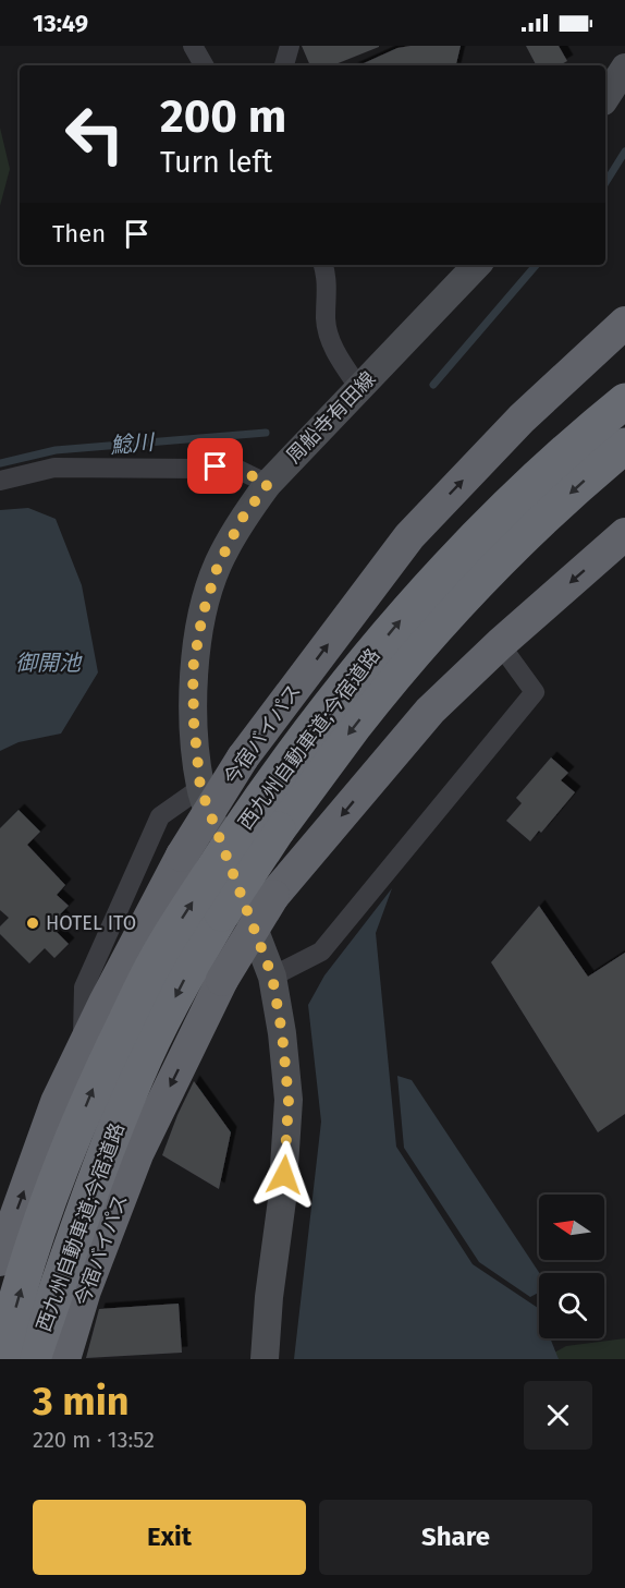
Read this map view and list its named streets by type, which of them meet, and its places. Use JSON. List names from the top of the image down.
{
  "streets": {
    "highway": ["今宿バイパス", "西九州自動車道;今宿道路"],
    "main road": ["周船寺有田線"]
  },
  "water": ["鯰川", "御開池"],
  "places": ["HOTEL ITO"],
  "north": "left",
  "page": {
    "status": "13:49",
    "turn": ["200 m", "Turn left"],
    "then": "Then",
    "heading": ["3 min", "220 m · 13:52"],
    "buttons": ["Exit", "Share"]
  }
}
